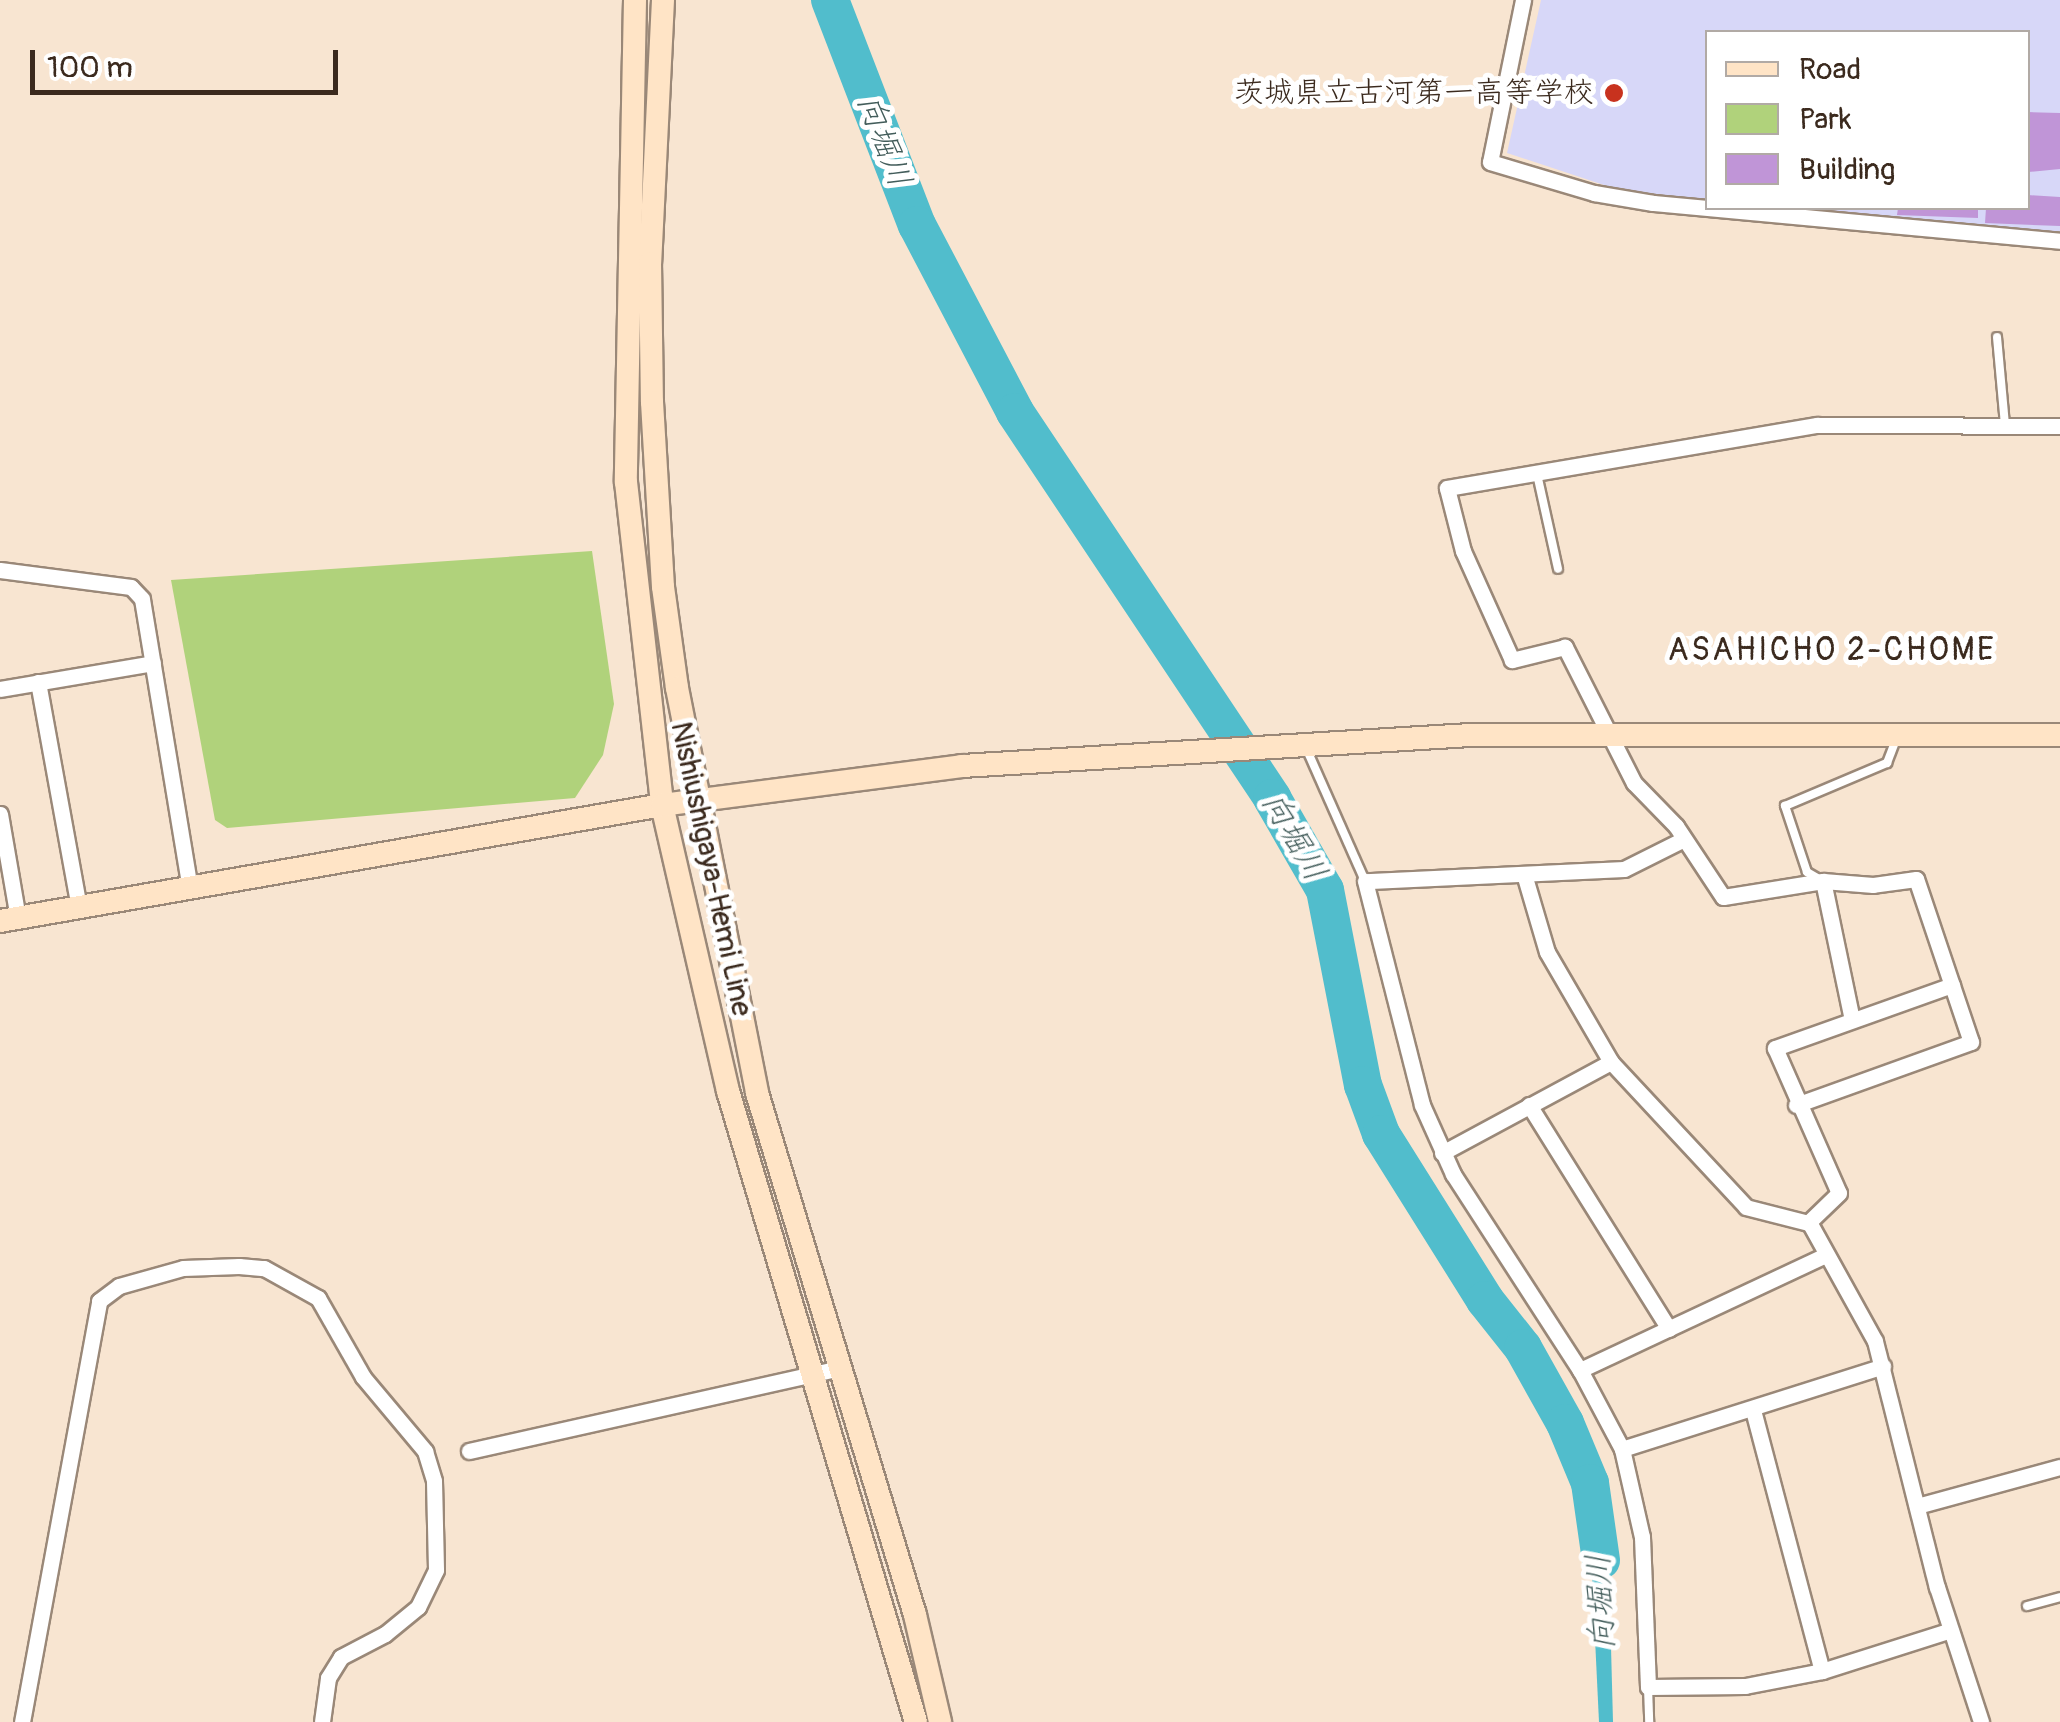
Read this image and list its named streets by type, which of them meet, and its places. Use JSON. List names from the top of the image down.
{
  "streets": {
    "street": ["Nishiushigaya-Hemi Line"]
  },
  "districts": ["ASAHICHO 2-CHOME"],
  "water": ["向堀川"],
  "places": ["茨城県立古河第一高等学校"],
  "legend": ["Road", "Park", "Building"],
  "scale_bar": "100 m"
}
